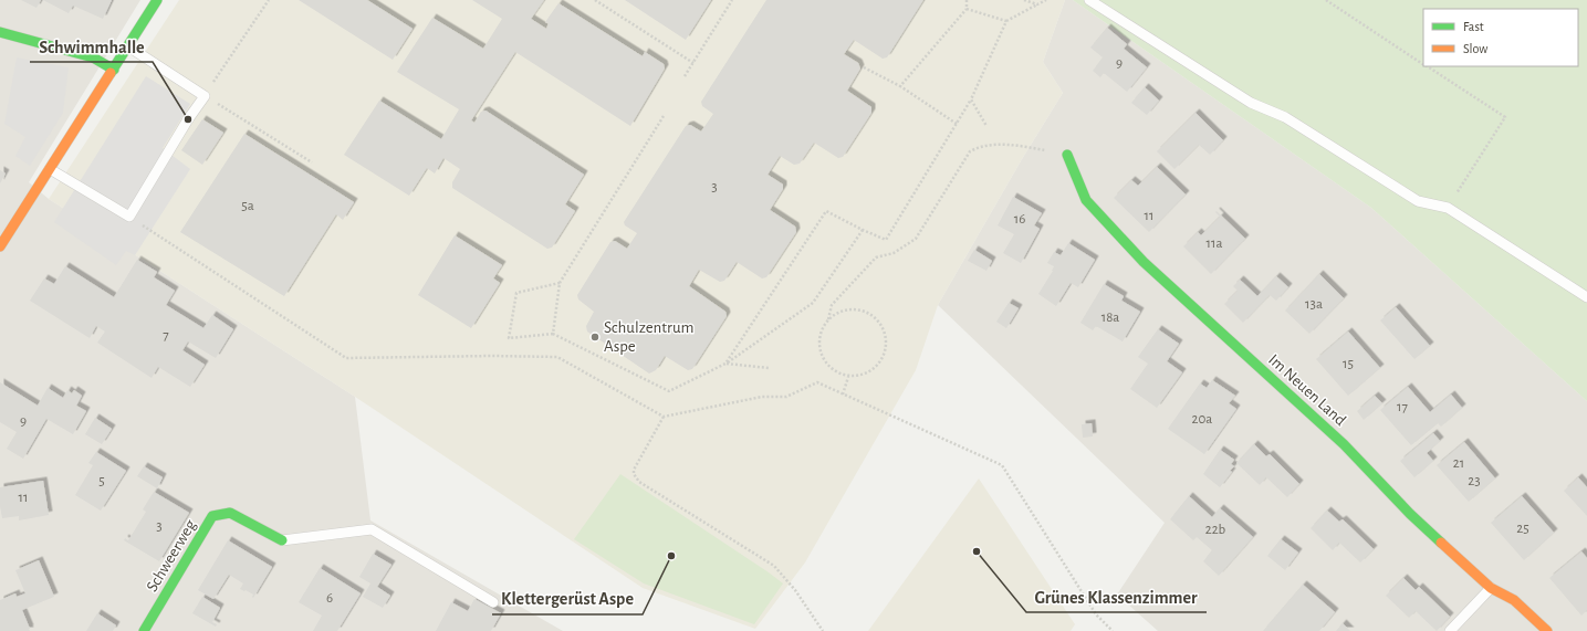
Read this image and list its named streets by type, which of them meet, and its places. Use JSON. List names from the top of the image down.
{
  "streets": {
    "street": ["Im Neuen Land", "Schweerweg"]
  },
  "places": [
    "Schwimmhalle",
    "Schulzentrum Aspe",
    "Grünes Klassenzimmer",
    "Klettergerüst Aspe"
  ],
  "house_numbers": [
    "9",
    "3",
    "5a",
    "11",
    "16",
    "11a",
    "13a",
    "18a",
    "7",
    "15",
    "17",
    "20a",
    "9",
    "21",
    "5",
    "23",
    "11",
    "3",
    "25",
    "22b",
    "6"
  ],
  "legend": ["Fast", "Slow"]
}
